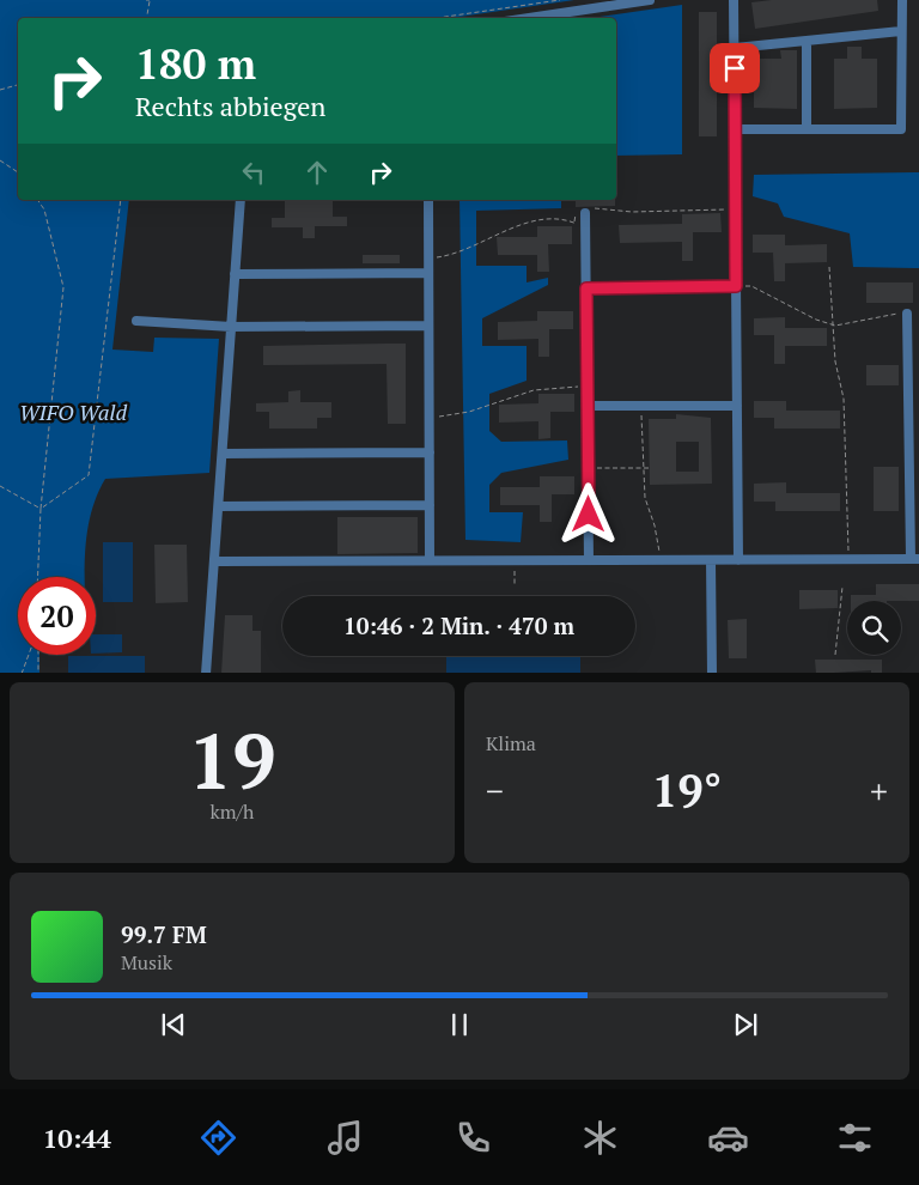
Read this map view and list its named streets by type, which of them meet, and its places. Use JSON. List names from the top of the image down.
{
  "parks": ["WIFO Wald"],
  "page": {
    "turn": ["180 m", "Rechts abbiegen"],
    "limit": "20",
    "trip": "10:46 · 2 Min. · 470 m",
    "tile": [
      ["19", "km/h"],
      "Klima"
    ],
    "heat": ["−", "19°", "+"],
    "song": ["99.7 FM", "Musik"],
    "tabs": "10:44"
  }
}
